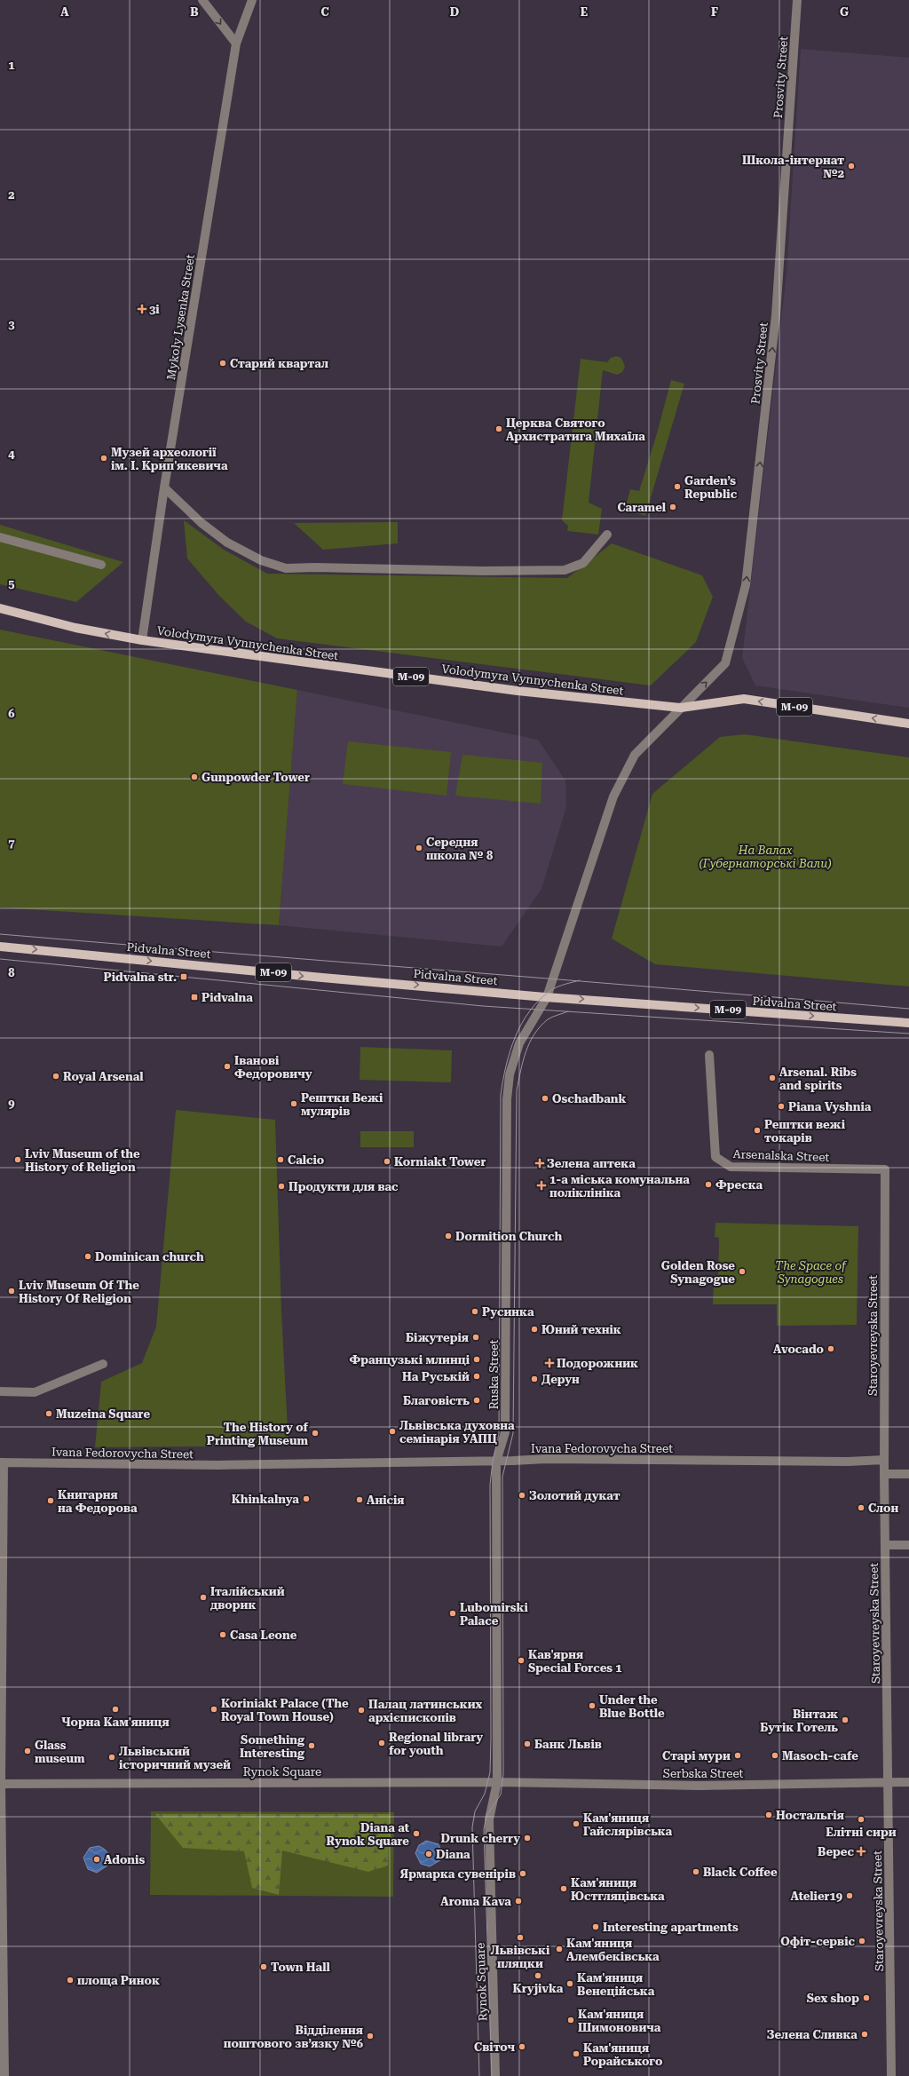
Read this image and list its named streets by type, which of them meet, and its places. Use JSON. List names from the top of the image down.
{
  "streets": {
    "main road": ["Volodymyra Vynnychenka Street", "М-09", "Pidvalna Street"],
    "street": [
      "Prosvity Street",
      "Mykoly Lysenka Street",
      "Arsenalska Street",
      "Staroyevreyska Street",
      "Ruska Street",
      "Ivana Fedorovycha Street",
      "Rynok Square",
      "Serbska Street"
    ]
  },
  "crossings": [
    ["Prosvity Street", "Volodymyra Vynnychenka Street"],
    ["Prosvity Street", "М-09"],
    ["Mykoly Lysenka Street", "Volodymyra Vynnychenka Street"],
    ["Volodymyra Vynnychenka Street", "М-09"],
    ["Pidvalna Street", "Ruska Street"],
    ["Arsenalska Street", "Staroyevreyska Street"],
    ["Staroyevreyska Street", "Ivana Fedorovycha Street"],
    ["Staroyevreyska Street", "Serbska Street"],
    ["Ruska Street", "Ivana Fedorovycha Street"],
    ["Ruska Street", "Rynok Square"],
    ["Ruska Street", "Serbska Street"],
    ["Rynok Square", "Serbska Street"]
  ],
  "one_way": ["Prosvity Street", "Pidvalna Street"],
  "parks": ["На Валах (Губернаторські Вали)", "The Space of Synagogues"],
  "places": {
    "other": [
      "Школа-інтернат №2",
      "Старий квартал",
      "Церква Святого Архистратига Михаїла",
      "Музей археології ім. І. Крип'якевича",
      "Garden’s Republic",
      "Caramel",
      "Gunpowder Tower",
      "Середня школа № 8",
      "Іванові Федоровичу",
      "Royal Arsenal",
      "Arsenal. Ribs and spirits",
      "Oschadbank",
      "Рештки Вежі мулярів",
      "Piana Vyshnia",
      "Рештки вежі токарів",
      "Lviv Museum of the History of Religion",
      "Calcio",
      "Korniakt Tower",
      "Фреска",
      "Продукти для вас",
      "Dormition Church",
      "Dominican church",
      "Golden Rose Synagogue",
      "Lviv Museum Of The History Of Religion",
      "Русинка",
      "Юний технік",
      "Біжутерія",
      "Avocado",
      "Французькі млинці",
      "На Руській",
      "Дерун",
      "Благовість",
      "Muzeina Square",
      "Львівська духовна семінарія УАПЦ",
      "The History of Printing Museum",
      "Золотий дукат",
      "Khinkalnya",
      "Анісія",
      "Книгарня на Федорова",
      "Слон",
      "Італійський дворик",
      "Lubomirski Palace",
      "Casa Leone",
      "Кав'ярня Special Forces 1",
      "Under the Blue Bottle",
      "Чорна Кам'яниця",
      "Koriniakt Palace (The Royal Town House)",
      "Палац латинських архієпископів",
      "Вінтаж Бутік Готель",
      "Regional library for youth",
      "Банк Львів",
      "Something Interesting",
      "Glass museum",
      "Старі мури",
      "Masoch-cafe",
      "Львівський історичний музей",
      "Ностальгія",
      "Елітні сири",
      "Кам'яниця Гайслярівська",
      "Diana at Rynok Square",
      "Drunk cherry",
      "Diana",
      "Adonis",
      "Black Coffee",
      "Ярмарка сувенірів",
      "Кам'яниця Юстгляцівська",
      "Atelier19",
      "Aroma Kava",
      "Interesting apartments",
      "Львівські пляцки",
      "Офіт-сервіс",
      "Кам'яниця Алембеківська",
      "Town Hall",
      "Kryjivka",
      "площа Ринок",
      "Кам'яниця Венеційська",
      "Sex shop",
      "Кам'яниця Шимоновича",
      "Зелена Сливка",
      "Відділення поштового зв’язку №6",
      "Світоч",
      "Кам'яниця Рорайського"
    ],
    "health": [
      "3і",
      "Зелена аптека",
      "1-а міська комунальна поліклініка",
      "Подорожник",
      "Верес"
    ],
    "transit": ["Pidvalna str.", "Pidvalna"]
  },
  "grid": {
    "columns": [
      "A",
      "B",
      "C",
      "D",
      "E",
      "F",
      "G"
    ],
    "rows": [
      "1",
      "2",
      "3",
      "4",
      "5",
      "6",
      "7",
      "8",
      "9"
    ]
  }
}
